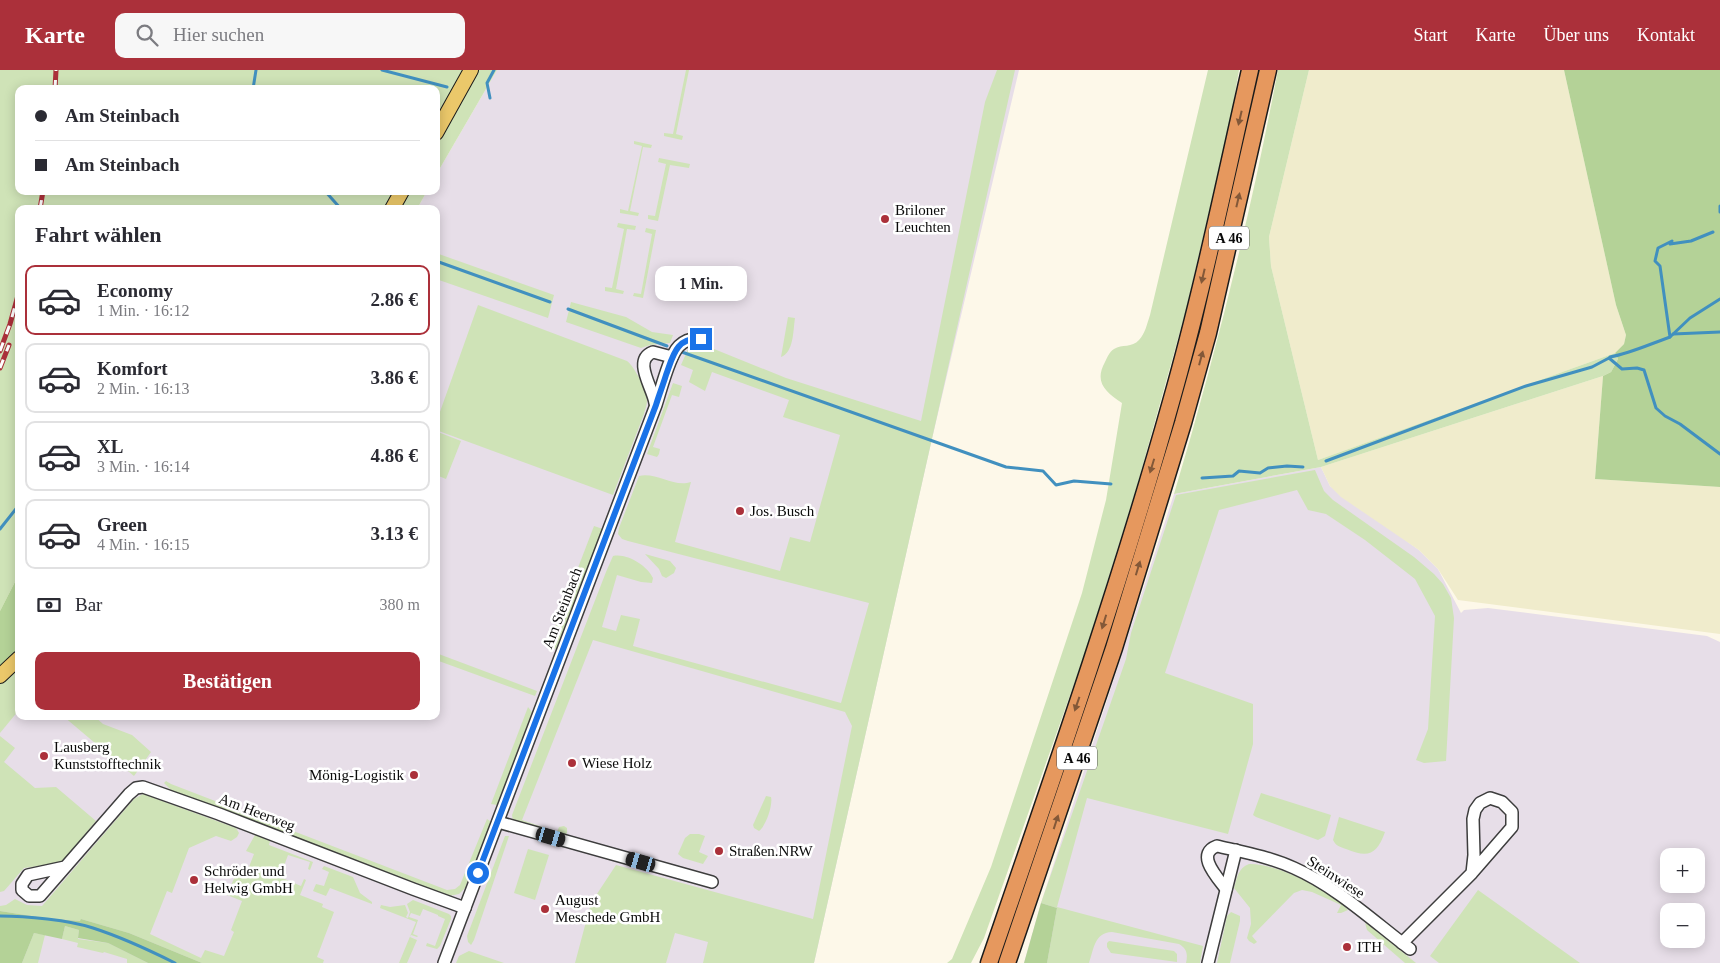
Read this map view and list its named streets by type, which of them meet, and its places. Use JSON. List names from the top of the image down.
{
  "streets": {
    "highway": ["A 46"],
    "street": ["Am Steinbach", "Am Heerweg", "Steinwiese"]
  },
  "crossings": [
    ["Am Steinbach", "Am Heerweg"]
  ],
  "places": [
    "Briloner Leuchten",
    "Jos. Busch",
    "Lausberg Kunststofftechnik",
    "Wiese Holz",
    "Mönig-Logistik",
    "Straßen.NRW",
    "Schröder und Helwig GmbH",
    "August Meschede GmbH",
    "ITH"
  ],
  "page": {
    "header": "Karte",
    "search": "Hier suchen",
    "nav": [
      "Start",
      "Karte",
      "Über uns",
      "Kontakt"
    ],
    "banner": ["Am Steinbach", "Am Steinbach"],
    "heading": "Fahrt wählen",
    "list": [
      {
        "name": "Economy",
        "note": "1 Min. · 16:12",
        "value": "2.86 €"
      },
      {
        "name": "Komfort",
        "note": "2 Min. · 16:13",
        "value": "3.86 €"
      },
      {
        "name": "XL",
        "note": "3 Min. · 16:14",
        "value": "4.86 €"
      },
      {
        "name": "Green",
        "note": "4 Min. · 16:15",
        "value": "3.13 €"
      }
    ],
    "bubble": "1 Min.",
    "pay": ["Bar", "380 m"],
    "buttons": "Bestätigen",
    "map_buttons": ["+", "−"]
  }
}
